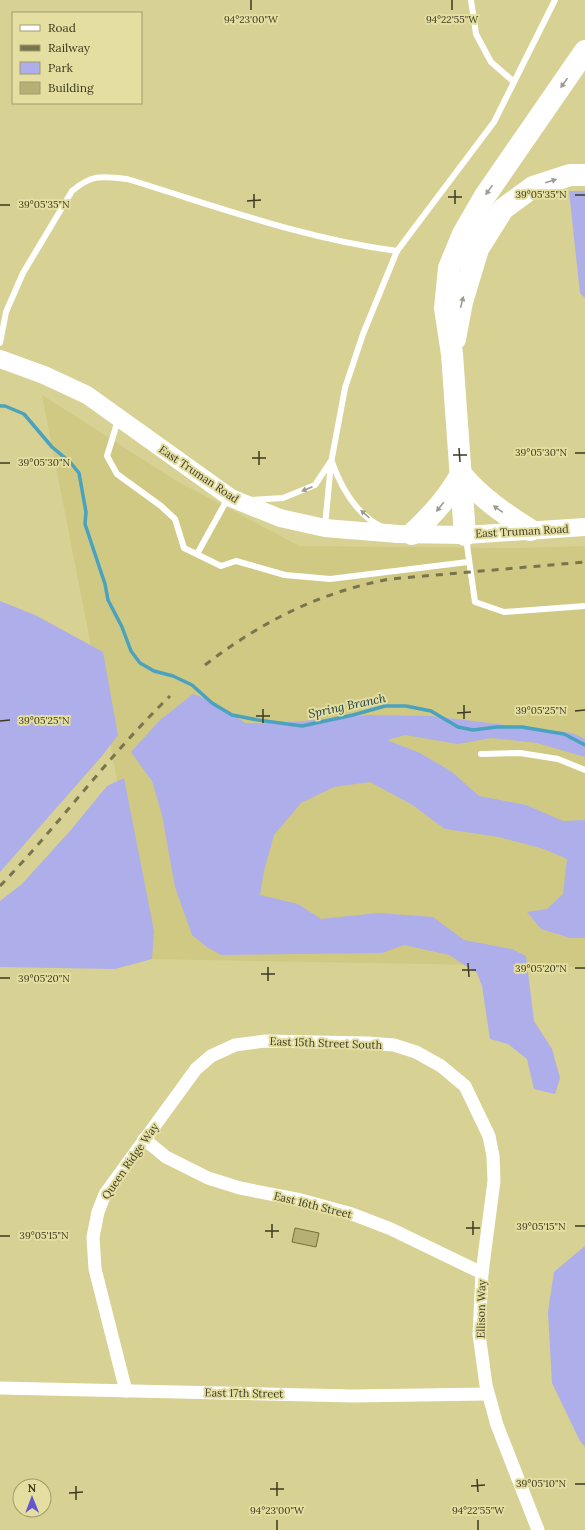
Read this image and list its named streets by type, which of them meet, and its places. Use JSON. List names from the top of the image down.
{
  "streets": {
    "main road": ["East Truman Road"],
    "street": [
      "East 15th Street South",
      "Queen Ridge Way",
      "East 16th Street",
      "Ellison Way",
      "East 17th Street"
    ]
  },
  "crossings": [
    ["East 15th Street South", "Queen Ridge Way"],
    ["East 15th Street South", "Ellison Way"],
    ["Queen Ridge Way", "East 16th Street"],
    ["Queen Ridge Way", "East 17th Street"],
    ["East 16th Street", "Ellison Way"],
    ["Ellison Way", "East 17th Street"]
  ],
  "water": ["Spring Branch"],
  "legend": [
    "Road",
    "Railway",
    "Park",
    "Building"
  ],
  "north": "top",
  "coordinates": [
    "94°23'00\"W",
    "94°22'55\"W",
    "39°05'35\"N",
    "39°05'30\"N",
    "39°05'25\"N",
    "39°05'20\"N",
    "39°05'15\"N",
    "39°05'10\"N"
  ]
}
